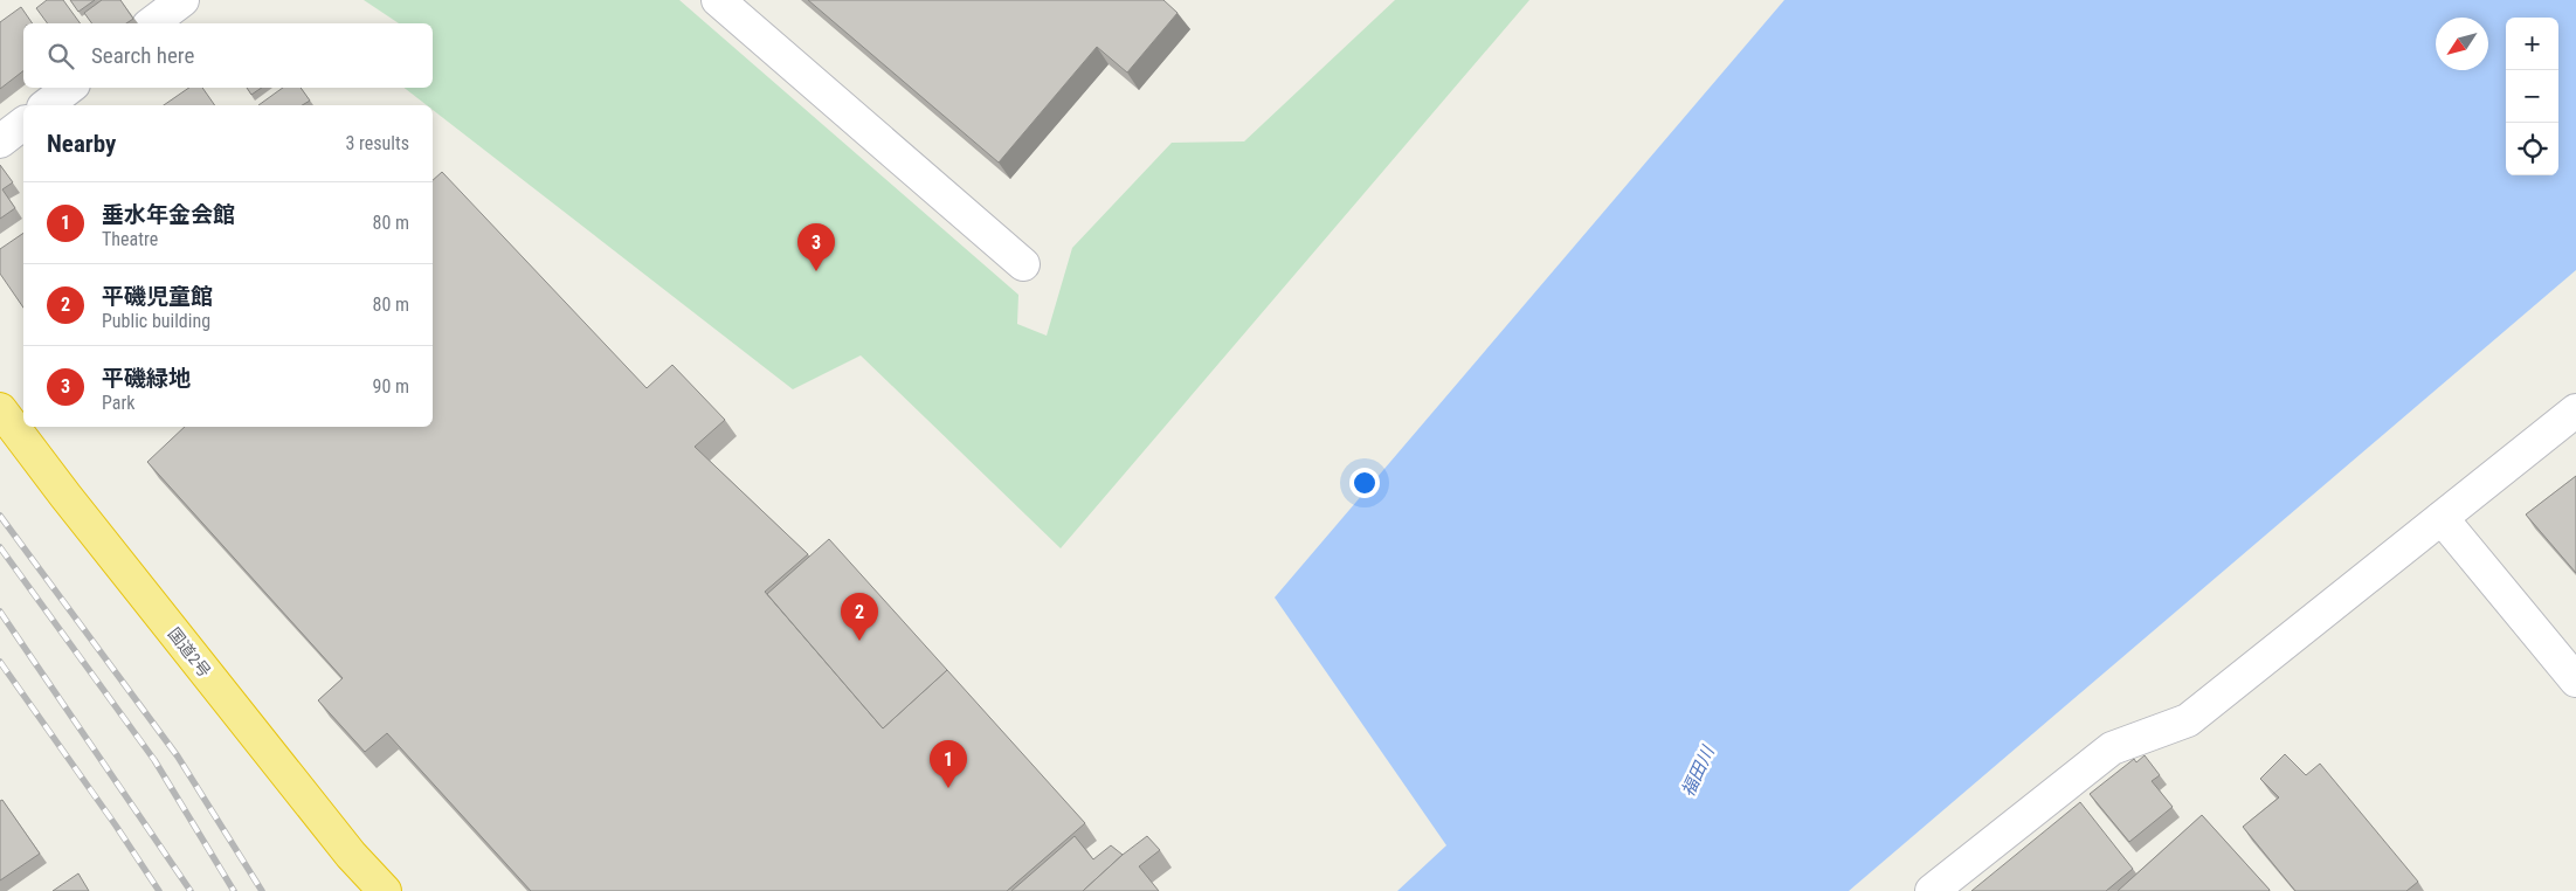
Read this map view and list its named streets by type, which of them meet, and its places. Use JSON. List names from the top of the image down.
{
  "streets": {
    "highway": ["国道2号"]
  },
  "water": ["福田川"],
  "north": "bottom left",
  "page": {
    "map_buttons": ["+", "−"],
    "search": "Search here",
    "heading": ["Nearby", "3 results"],
    "list": [
      {
        "mark": "1",
        "name": "垂水年金会館",
        "note": "Theatre",
        "value": "80 m"
      },
      {
        "mark": "2",
        "name": "平磯児童館",
        "note": "Public building",
        "value": "80 m"
      },
      {
        "mark": "3",
        "name": "平磯緑地",
        "note": "Park",
        "value": "90 m"
      }
    ],
    "pins": ["3", "2", "1"]
  }
}
